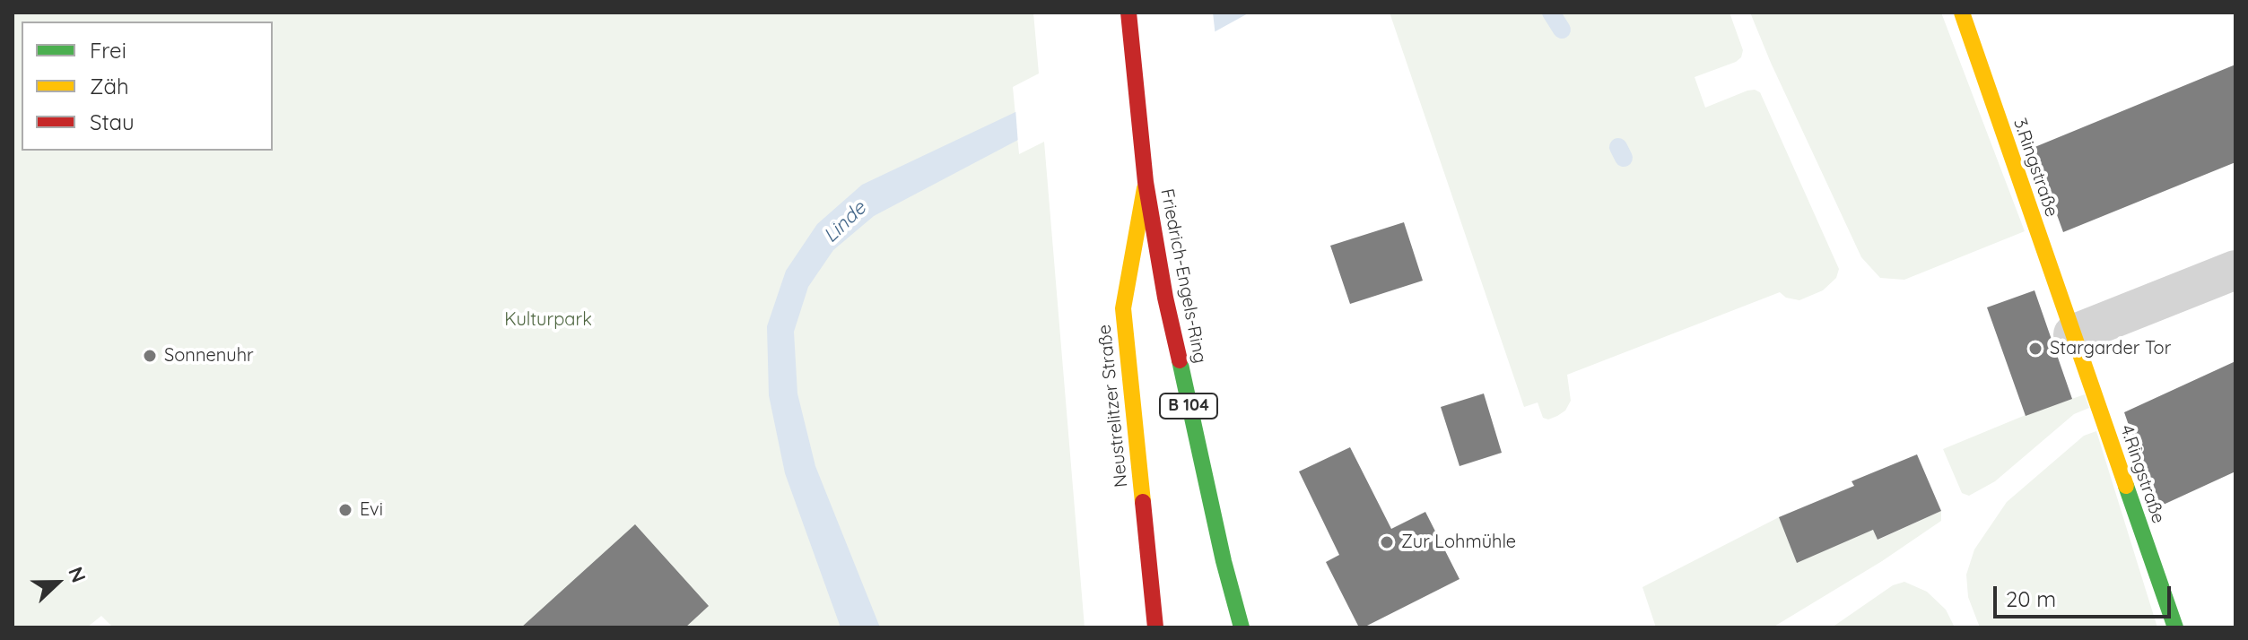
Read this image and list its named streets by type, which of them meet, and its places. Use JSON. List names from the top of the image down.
{
  "streets": {
    "main road": [
      "3.Ringstraße",
      "Friedrich-Engels-Ring",
      "Neustrelitzer Straße",
      "B 104",
      "4.Ringstraße"
    ]
  },
  "crossings": [
    ["3.Ringstraße", "4.Ringstraße"],
    ["Friedrich-Engels-Ring", "Neustrelitzer Straße"]
  ],
  "water": ["Linde"],
  "parks": ["Kulturpark"],
  "places": [
    "Stargarder Tor",
    "Sonnenuhr",
    "Evi",
    "Zur Lohmühle"
  ],
  "legend": ["Frei", "Zäh", "Stau"],
  "scale_bar": "20 m",
  "north": "right"
}
